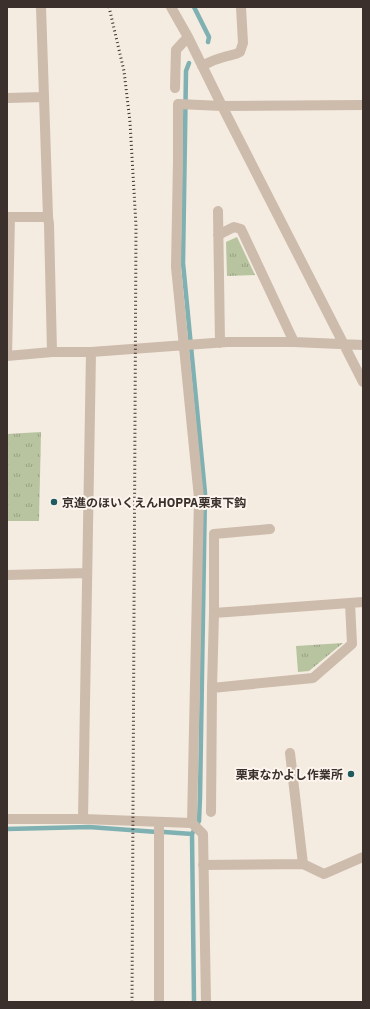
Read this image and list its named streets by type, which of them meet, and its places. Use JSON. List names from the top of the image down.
{
  "places": ["京進のほいくえんHOPPA栗東下鈎", "栗東なかよし作業所"]
}
